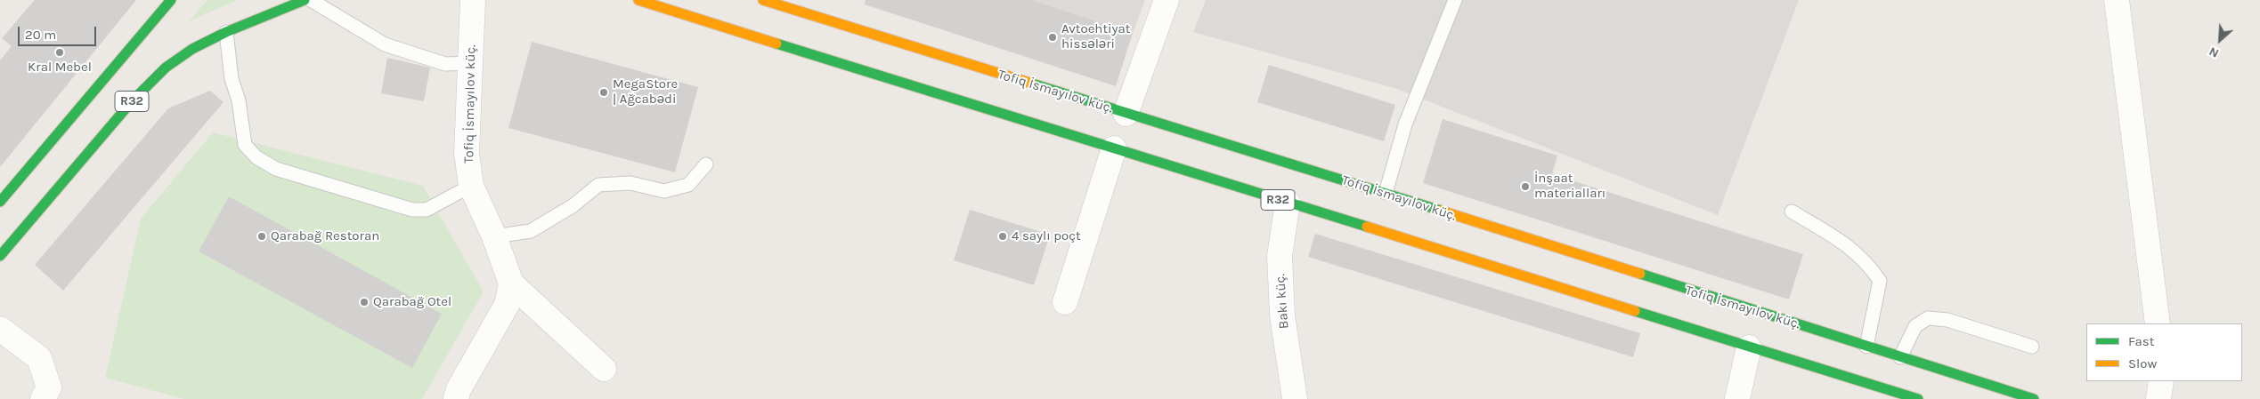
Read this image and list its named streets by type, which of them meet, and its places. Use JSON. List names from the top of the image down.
{
  "streets": {
    "main road": ["Tofiq İsmayılov küç.", "R32"],
    "street": ["Bakı küç."]
  },
  "crossings": [
    ["Tofiq İsmayılov küç.", "R32"],
    ["R32", "Bakı küç."]
  ],
  "places": [
    "Avtoehtiyat hissələri",
    "Kral Mebel",
    "MegaStore | Ağcabədi",
    "İnşaat materialları",
    "Qarabağ Restoran",
    "4 saylı poçt",
    "Qarabağ Otel"
  ],
  "legend": ["Fast", "Slow"],
  "scale_bar": "20 m",
  "north": "bottom left"
}
